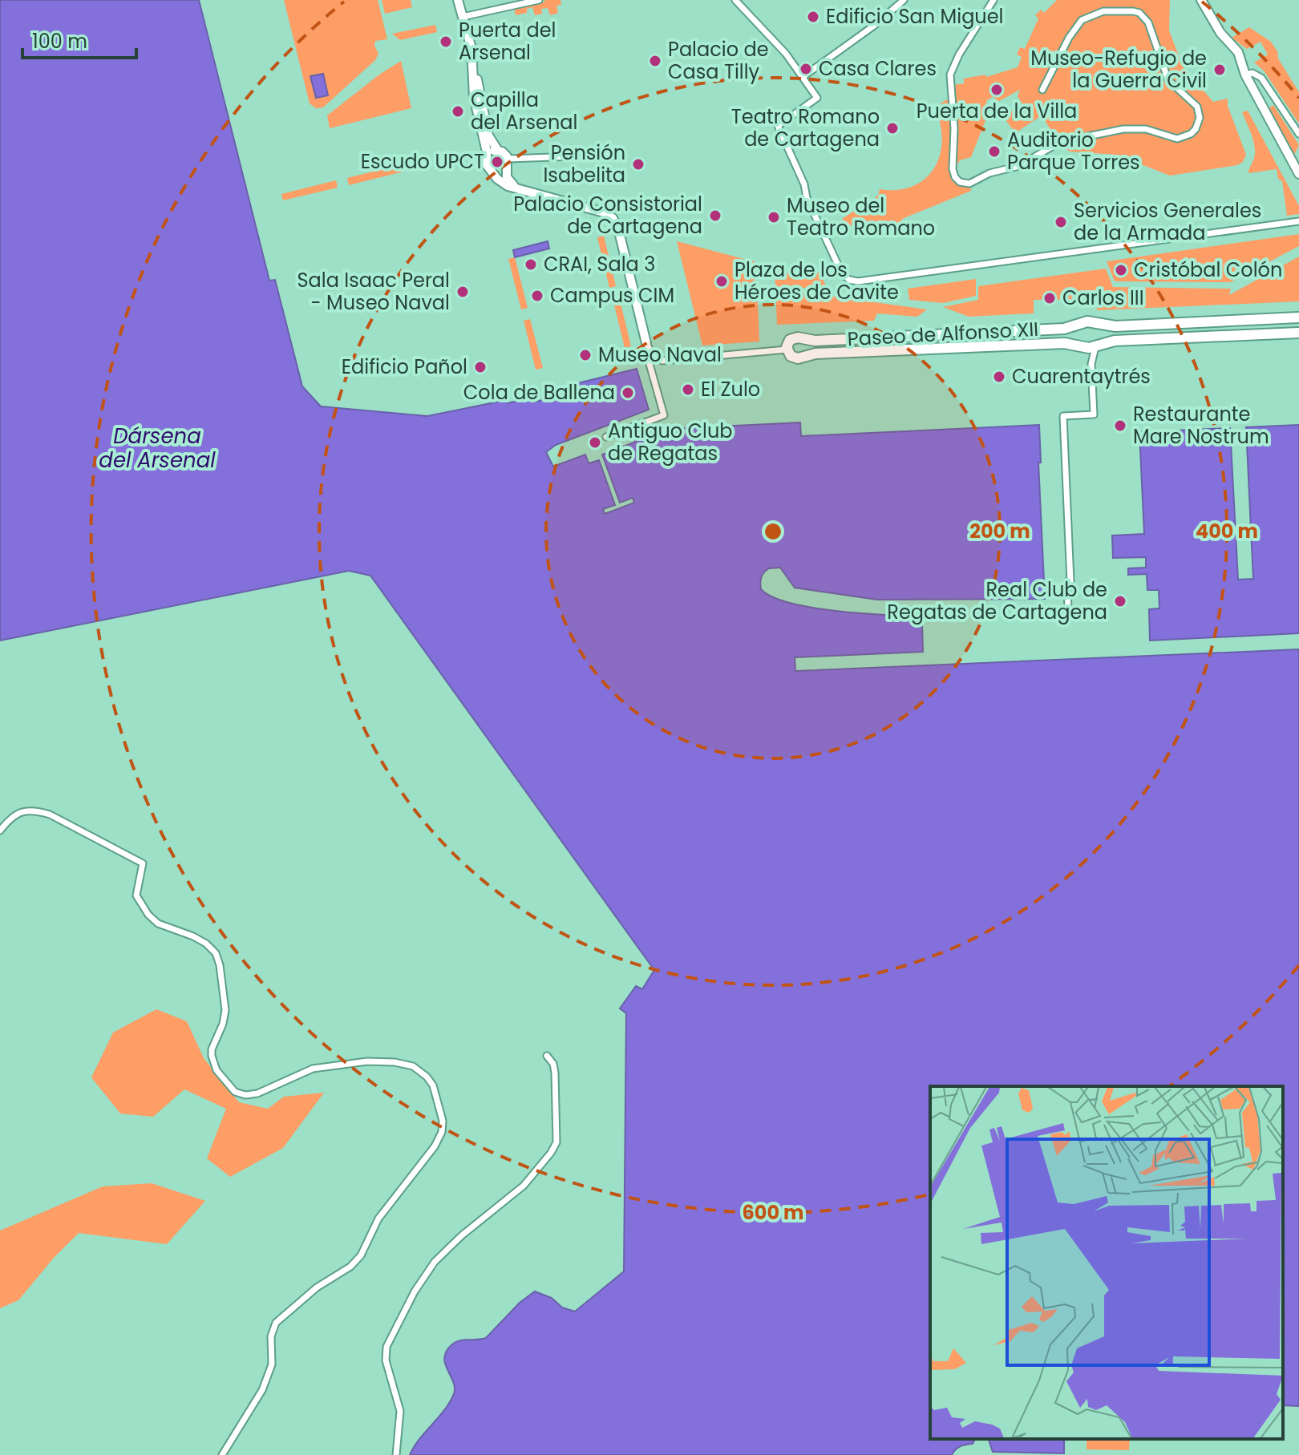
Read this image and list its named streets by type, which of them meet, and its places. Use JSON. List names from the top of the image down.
{
  "streets": {
    "main road": ["Paseo de Alfonso XII"]
  },
  "water": ["Dársena del Arsenal"],
  "places": [
    "Edificio San Miguel",
    "Puerta del Arsenal",
    "Palacio de Casa Tilly",
    "Casa Clares",
    "Museo-Refugio de la Guerra Civil",
    "Puerta de la Villa",
    "Capilla del Arsenal",
    "Teatro Romano de Cartagena",
    "Auditorio Parque Torres",
    "Escudo UPCT",
    "Pensión Isabelita",
    "Palacio Consistorial de Cartagena",
    "Museo del Teatro Romano",
    "Servicios Generales de la Armada",
    "CRAI, Sala 3",
    "Cristóbal Colón",
    "Plaza de los Héroes de Cavite",
    "Sala Isaac Peral - Museo Naval",
    "Campus CIM",
    "Carlos III",
    "Museo Naval",
    "Edificio Pañol",
    "Cuarentaytrés",
    "El Zulo",
    "Cola de Ballena",
    "Restaurante Mare Nostrum",
    "Antiguo Club de Regatas",
    "Real Club de Regatas de Cartagena"
  ],
  "scale_bar": "100 m",
  "rings": ["200 m", "400 m", "600 m"]
}
